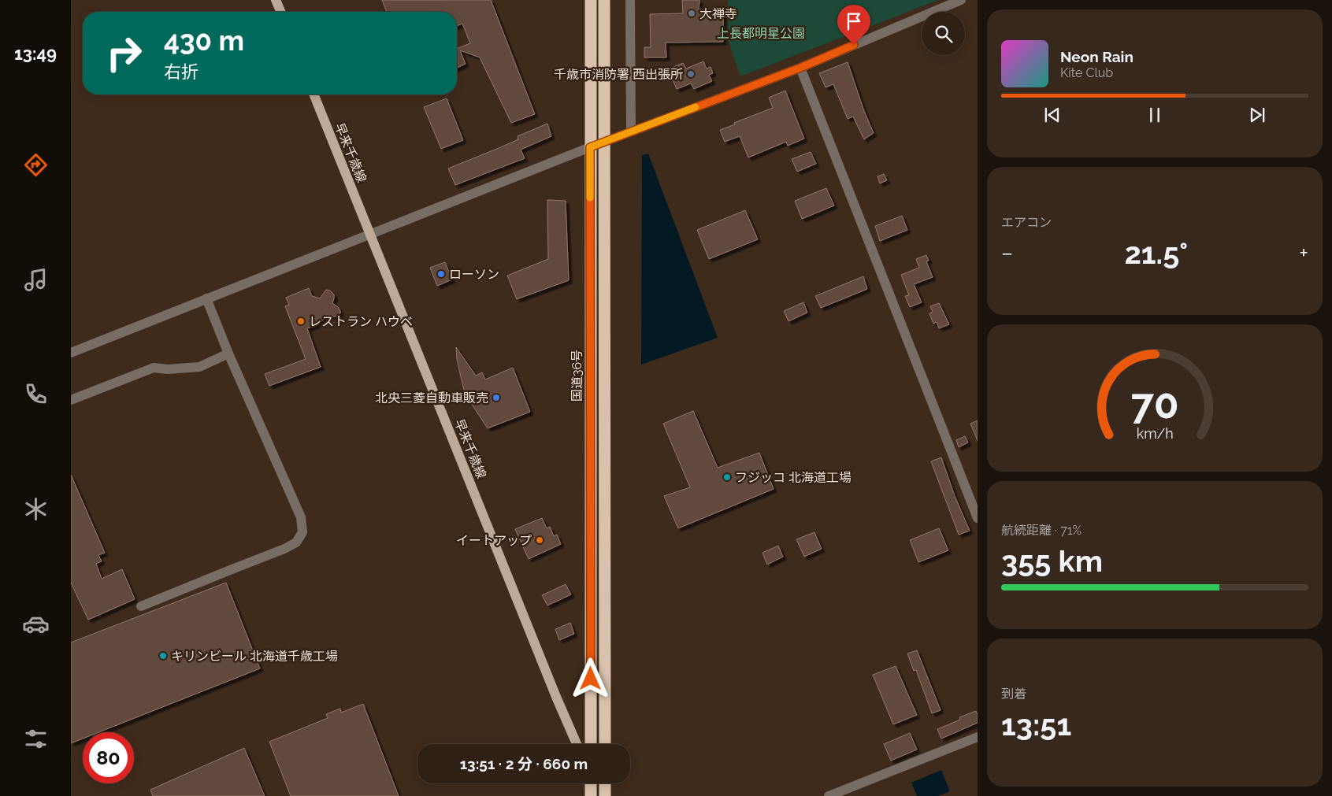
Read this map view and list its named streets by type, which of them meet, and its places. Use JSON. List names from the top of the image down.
{
  "streets": {
    "highway": ["国道36号"],
    "main road": ["早来千歳線"]
  },
  "parks": ["上長都明星公園"],
  "places": [
    "大禅寺",
    "千歳市消防署 西出張所",
    "ローソン",
    "レストラン ハウベ",
    "北央三菱自動車販売",
    "フジッコ 北海道工場",
    "イートアップ",
    "キリンビール 北海道千歳工場"
  ],
  "page": {
    "tabs": "13:49",
    "turn": ["430 m", "右折"],
    "song": ["Neon Rain", "Kite Club"],
    "tile": [
      "エアコン",
      ["航続距離 · 71%", "355 km"],
      ["到着", "13:51"]
    ],
    "heat": ["−", "21.5°", "+"],
    "limit": "80",
    "trip": "13:51 · 2 分 · 660 m",
    "gauge": ["70", "km/h"]
  }
}
